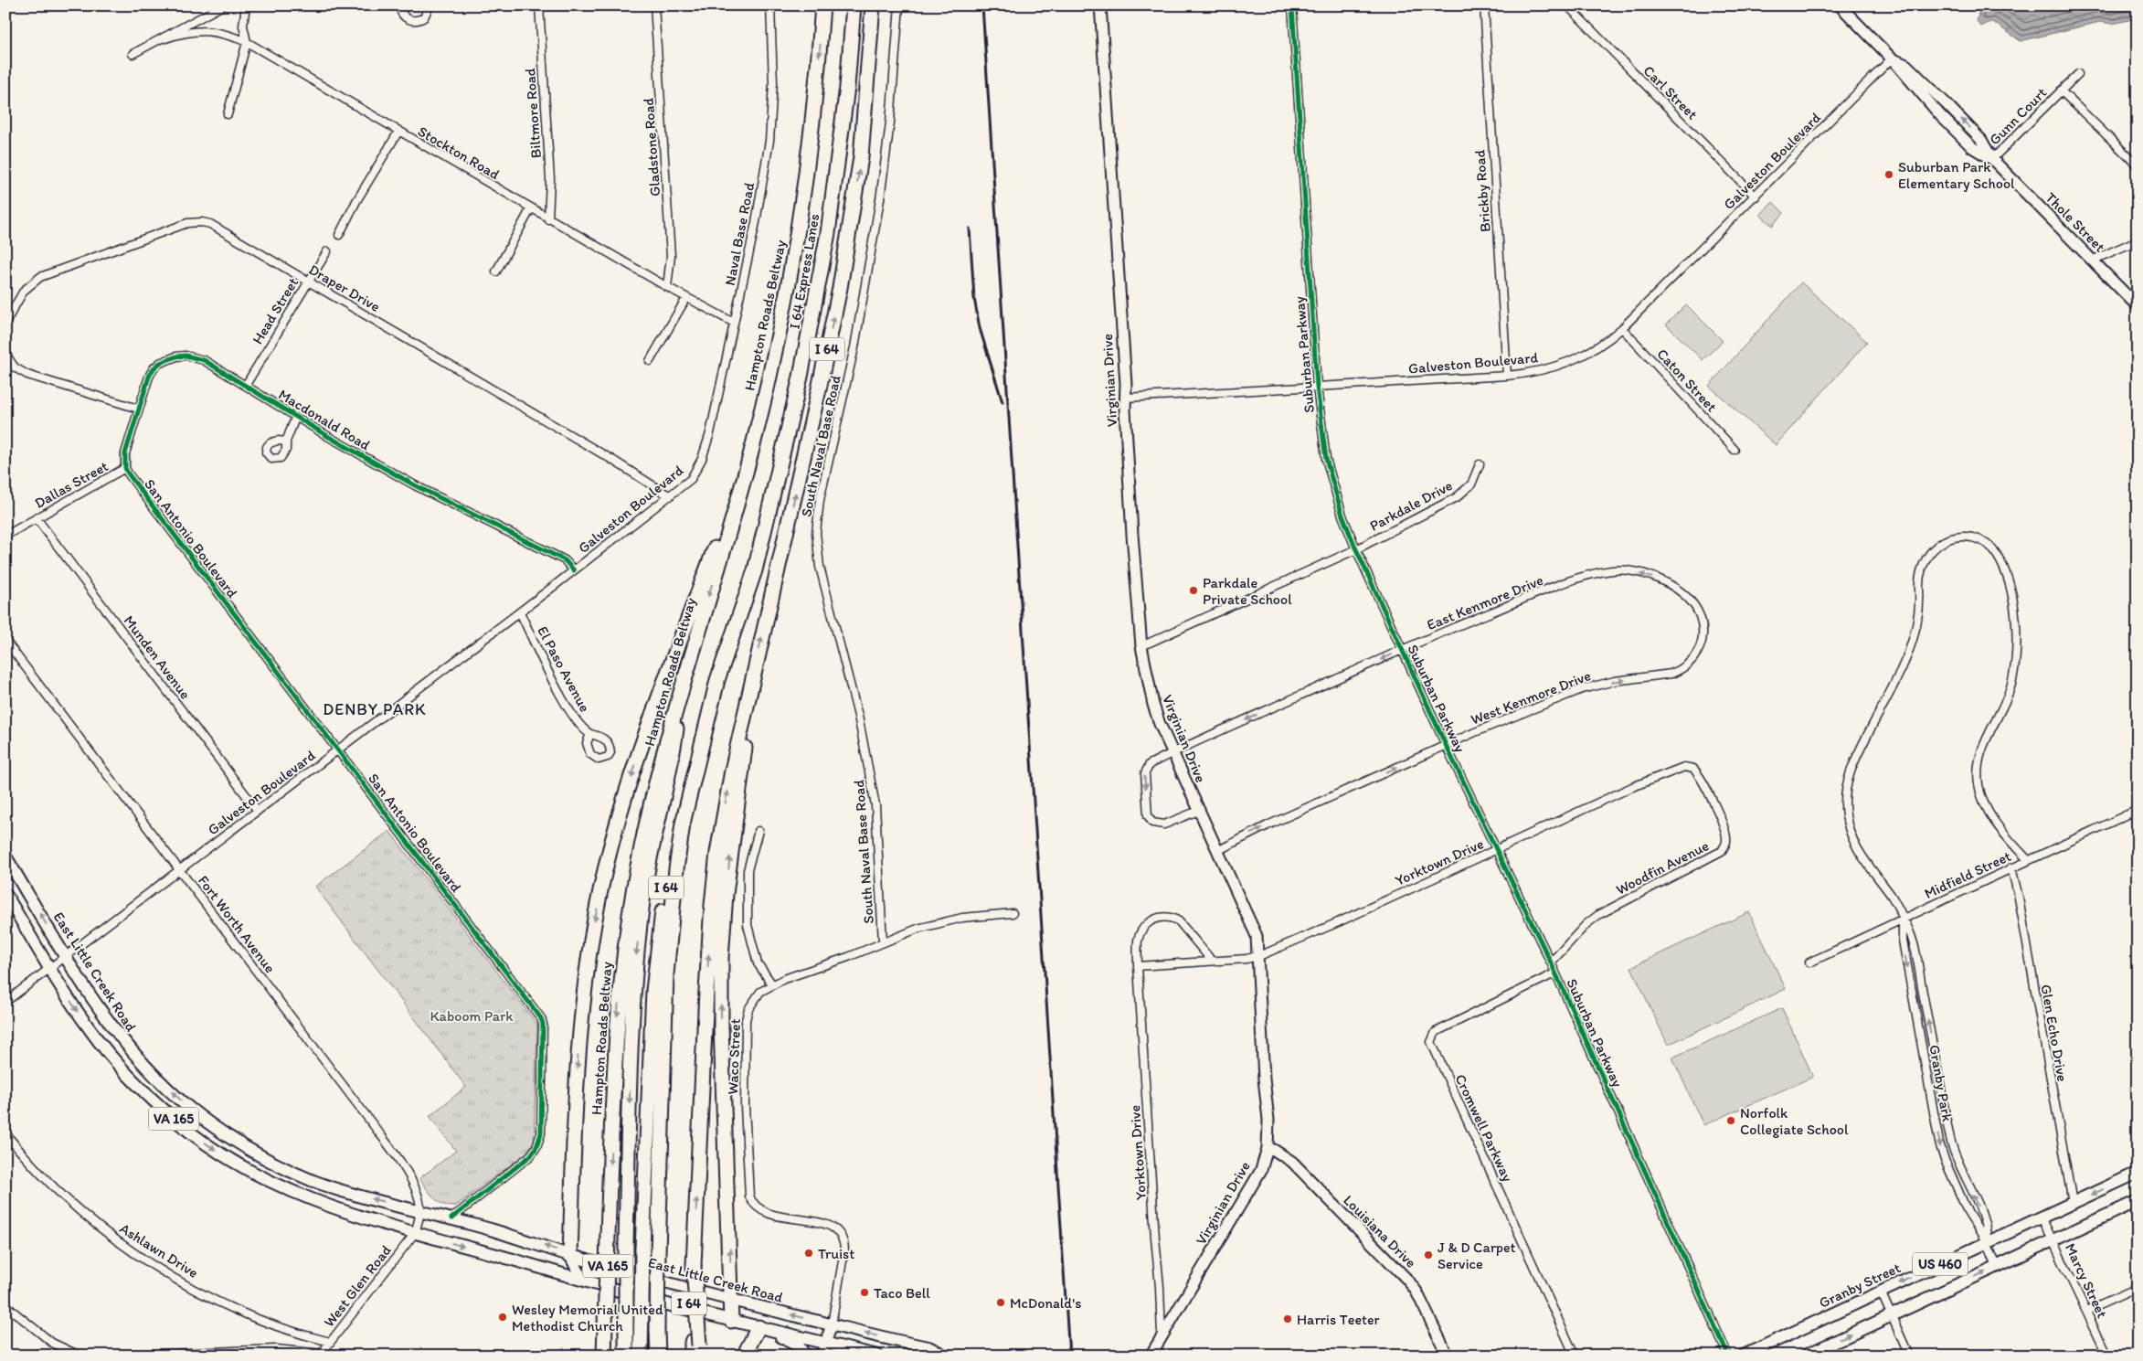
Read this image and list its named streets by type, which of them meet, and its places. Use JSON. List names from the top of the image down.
{
  "streets": {
    "highway": ["I 64 Express Lanes", "Hampton Roads Beltway", "I 64"],
    "main road": [
      "East Little Creek Road",
      "VA 165",
      "US 460",
      "Granby Street"
    ],
    "street": [
      "Carl Street",
      "Biltmore Road",
      "Gunn Court",
      "Gladstone Road",
      "Stockton Road",
      "Galveston Boulevard",
      "Brickby Road",
      "Thole Street",
      "Naval Base Road",
      "Draper Drive",
      "Head Street",
      "Suburban Parkway",
      "Virginian Drive",
      "Caton Street",
      "Macdonald Road",
      "South Naval Base Road",
      "Dallas Street",
      "Parkdale Drive",
      "San Antonio Boulevard",
      "East Kenmore Drive",
      "Munden Avenue",
      "El Paso Avenue",
      "West Kenmore Drive",
      "Yorktown Drive",
      "Woodfin Avenue",
      "Midfield Street",
      "Fort Worth Avenue",
      "Glen Echo Drive",
      "Waco Street",
      "Granby Park",
      "Cromwell Parkway",
      "Louisiana Drive",
      "Ashlawn Drive",
      "Marcy Street",
      "West Glen Road"
    ]
  },
  "crossings": [
    ["Carl Street", "Galveston Boulevard"],
    ["Biltmore Road", "Stockton Road"],
    ["Gunn Court", "Thole Street"],
    ["Gladstone Road", "Stockton Road"],
    ["Stockton Road", "Naval Base Road"],
    ["Galveston Boulevard", "Brickby Road"],
    ["Galveston Boulevard", "Thole Street"],
    ["Galveston Boulevard", "Naval Base Road"],
    ["Galveston Boulevard", "Draper Drive"],
    ["Galveston Boulevard", "Suburban Parkway"],
    ["Galveston Boulevard", "Virginian Drive"],
    ["Galveston Boulevard", "Caton Street"],
    ["Galveston Boulevard", "Macdonald Road"],
    ["Galveston Boulevard", "San Antonio Boulevard"],
    ["Galveston Boulevard", "Munden Avenue"],
    ["Galveston Boulevard", "El Paso Avenue"],
    ["Galveston Boulevard", "Fort Worth Avenue"],
    ["Galveston Boulevard", "East Little Creek Road"],
    ["Galveston Boulevard", "VA 165"],
    ["I 64 Express Lanes", "I 64"],
    ["Draper Drive", "Head Street"],
    ["Head Street", "Macdonald Road"],
    ["Suburban Parkway", "Parkdale Drive"],
    ["Suburban Parkway", "East Kenmore Drive"],
    ["Suburban Parkway", "West Kenmore Drive"],
    ["Suburban Parkway", "Yorktown Drive"],
    ["Suburban Parkway", "Woodfin Avenue"],
    ["Suburban Parkway", "Cromwell Parkway"],
    ["Virginian Drive", "Parkdale Drive"],
    ["Virginian Drive", "East Kenmore Drive"],
    ["Virginian Drive", "West Kenmore Drive"],
    ["Virginian Drive", "Yorktown Drive"],
    ["Virginian Drive", "Louisiana Drive"],
    ["Macdonald Road", "Dallas Street"],
    ["Macdonald Road", "San Antonio Boulevard"],
    ["South Naval Base Road", "Waco Street"],
    ["Dallas Street", "San Antonio Boulevard"],
    ["Dallas Street", "Munden Avenue"],
    ["San Antonio Boulevard", "East Little Creek Road"],
    ["East Kenmore Drive", "West Kenmore Drive"],
    ["Yorktown Drive", "Woodfin Avenue"],
    ["Midfield Street", "Glen Echo Drive"],
    ["Midfield Street", "Granby Park"],
    ["Fort Worth Avenue", "East Little Creek Road"],
    ["Fort Worth Avenue", "VA 165"],
    ["Fort Worth Avenue", "West Glen Road"],
    ["East Little Creek Road", "Waco Street"],
    ["Glen Echo Drive", "Granby Street"],
    ["Granby Park", "US 460"],
    ["Granby Park", "Granby Street"],
    ["VA 165", "West Glen Road"],
    ["Ashlawn Drive", "West Glen Road"],
    ["US 460", "Marcy Street"],
    ["Marcy Street", "Granby Street"]
  ],
  "one_way": ["West Kenmore Drive"],
  "districts": ["DENBY PARK"],
  "parks": ["Kaboom Park"],
  "places": [
    "Suburban Park Elementary School",
    "Parkdale Private School",
    "Norfolk Collegiate School",
    "Truist",
    "J & D Carpet Service",
    "Taco Bell",
    "McDonald's",
    "Wesley Memorial United Methodist Church",
    "Harris Teeter"
  ]
}
